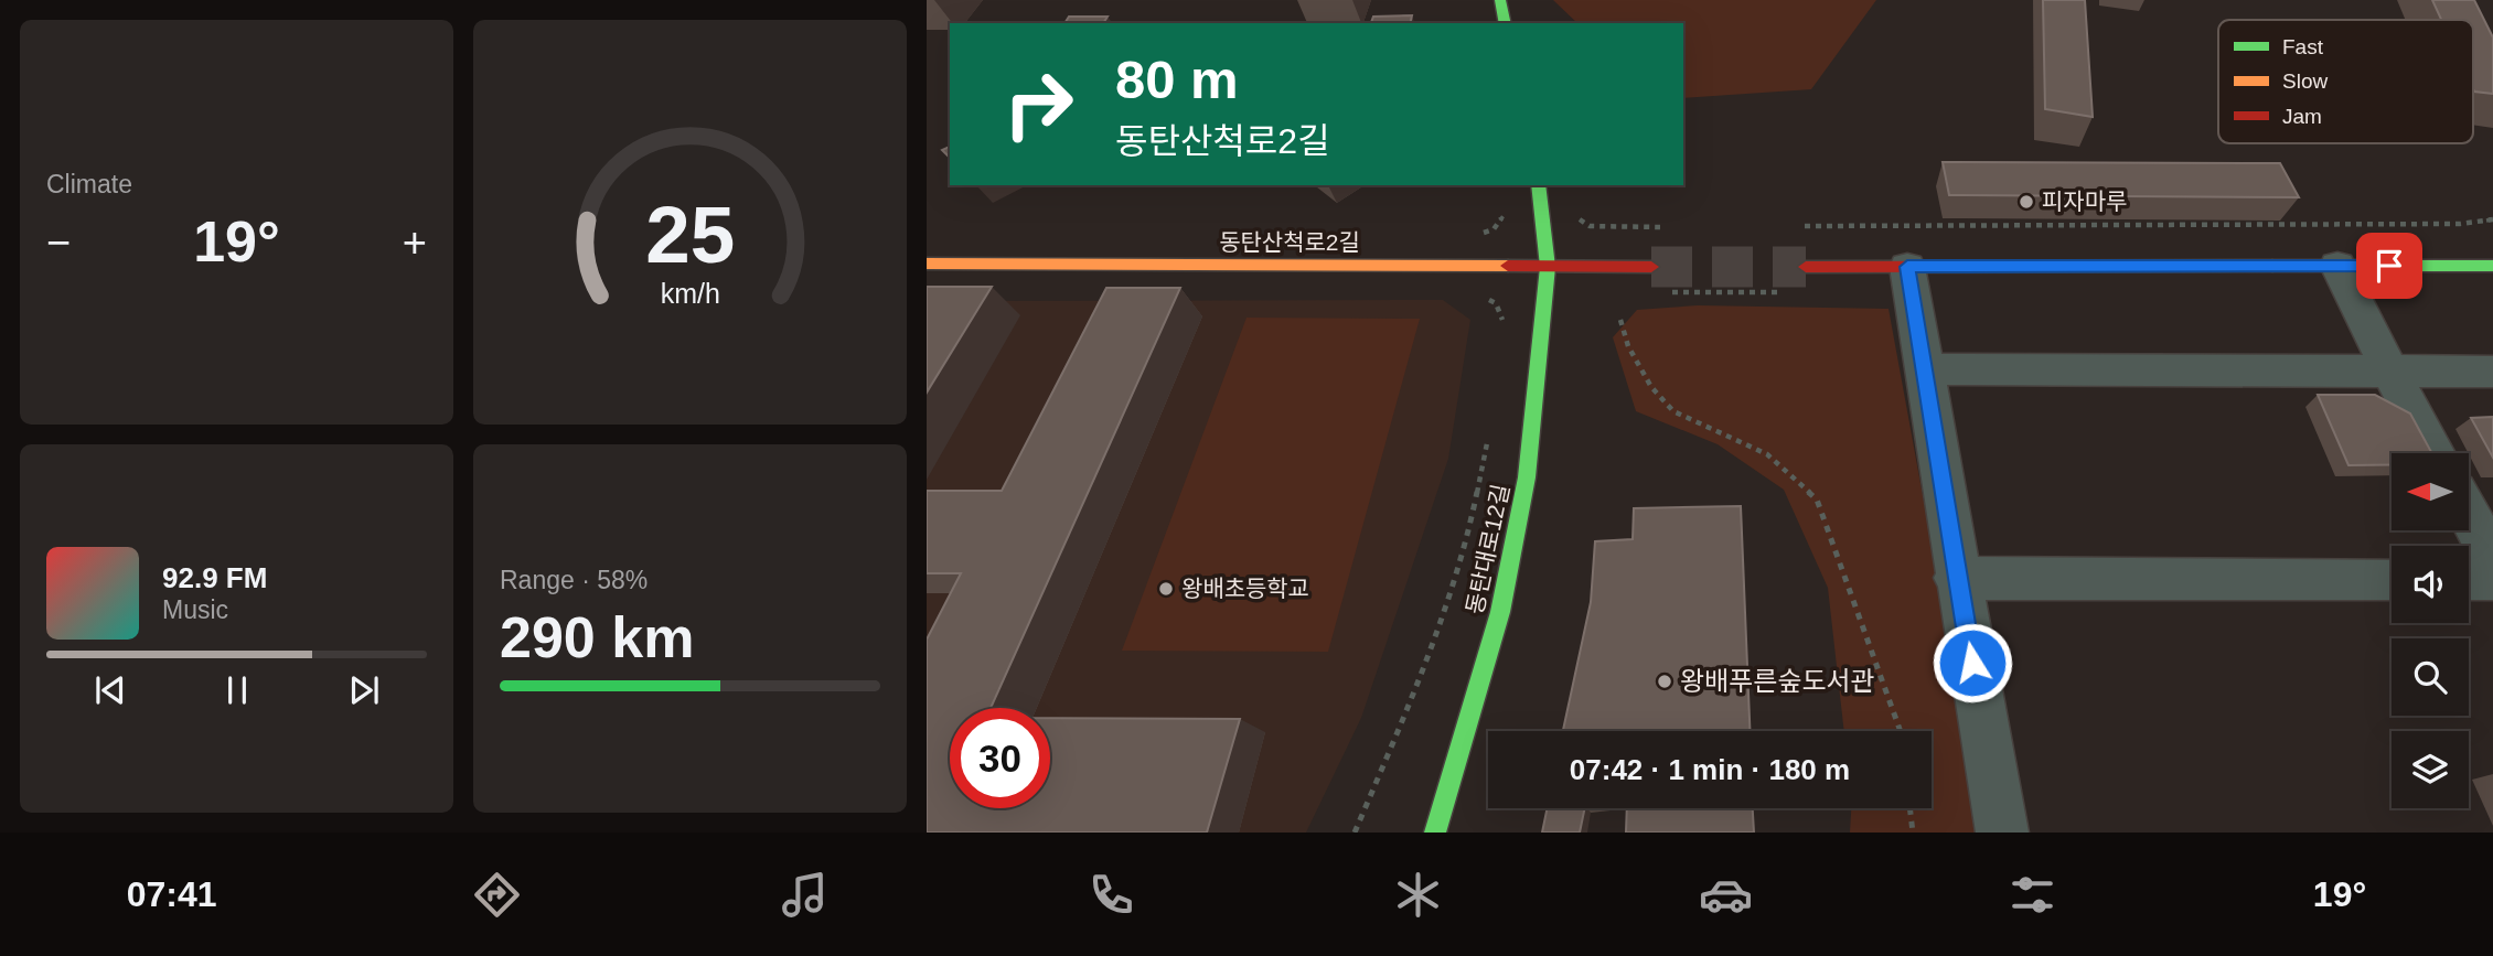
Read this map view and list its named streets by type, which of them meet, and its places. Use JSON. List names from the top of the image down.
{
  "streets": {
    "street": ["동탄산척로2길", "동탄대로12길"]
  },
  "crossings": [
    ["동탄산척로2길", "동탄대로12길"]
  ],
  "places": ["피자마루", "왕배초등학교", "왕배푸른숲도서관"],
  "legend": ["Fast", "Slow", "Jam"],
  "north": "left",
  "page": {
    "tile": [
      "Climate",
      ["Range · 58%", "290 km"]
    ],
    "turn": ["80 m", "동탄산척로2길"],
    "heat": ["−", "19°", "+"],
    "song": ["92.9 FM", "Music"],
    "limit": "30",
    "trip": "07:42 · 1 min · 180 m",
    "tabs": ["07:41", "19°"],
    "gauge": ["25", "km/h"]
  }
}
